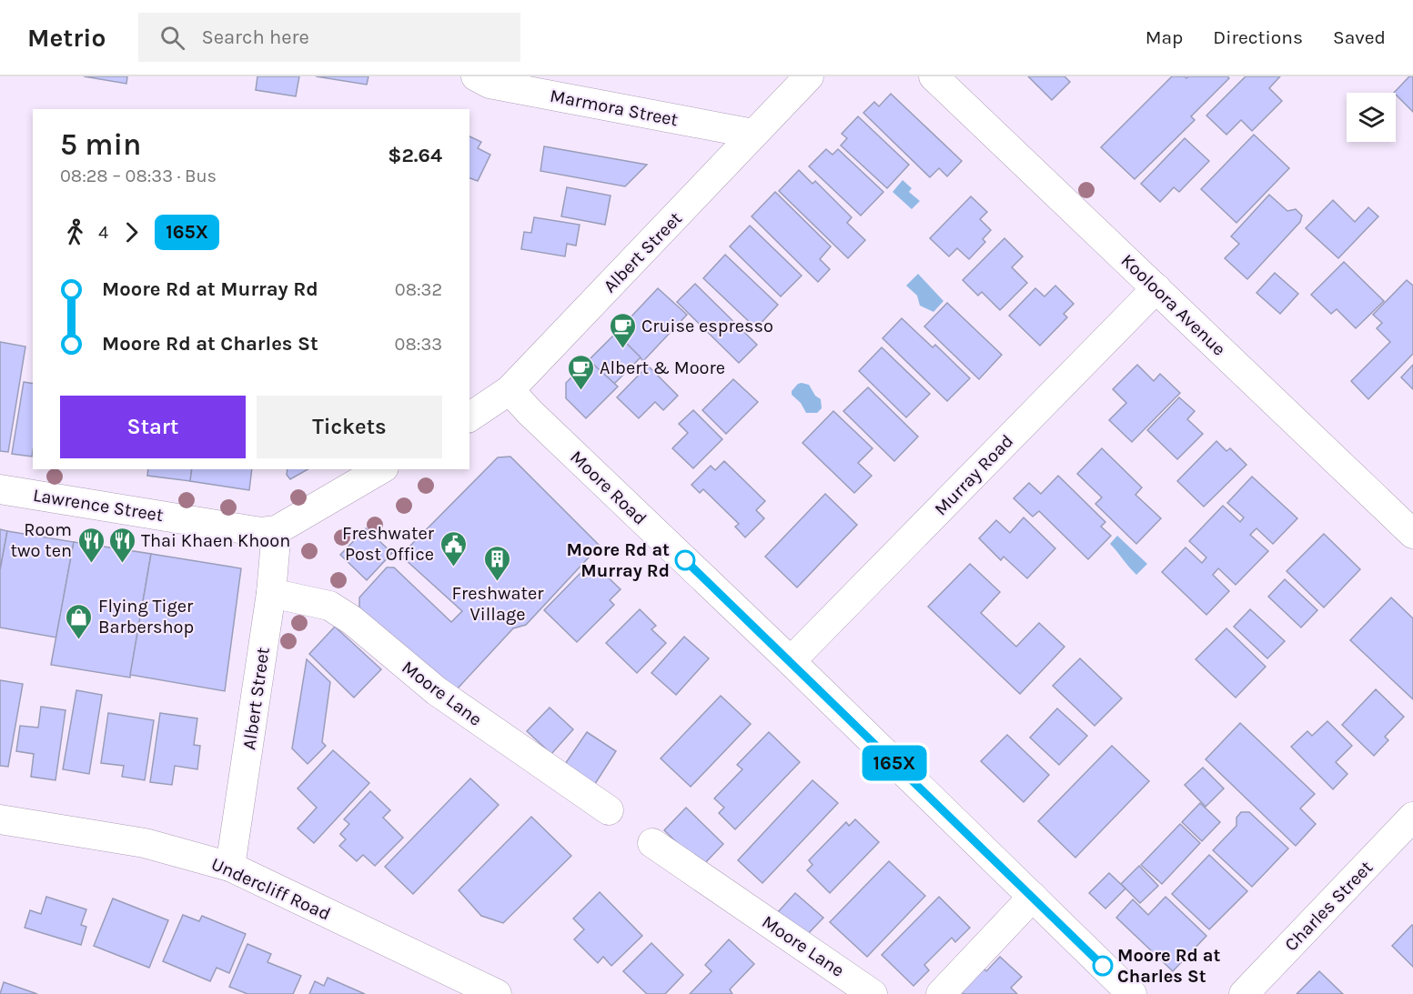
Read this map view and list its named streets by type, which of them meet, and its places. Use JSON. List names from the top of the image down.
{
  "streets": {
    "street": [
      "Marmora Street",
      "Albert Street",
      "Kooloora Avenue",
      "Murray Road",
      "Moore Road",
      "Lawrence Street",
      "Moore Lane",
      "Undercliff Road",
      "Charles Street"
    ]
  },
  "crossings": [
    ["Marmora Street", "Albert Street"],
    ["Albert Street", "Moore Road"],
    ["Albert Street", "Lawrence Street"],
    ["Albert Street", "Moore Lane"],
    ["Albert Street", "Undercliff Road"],
    ["Kooloora Avenue", "Murray Road"],
    ["Murray Road", "Moore Road"]
  ],
  "places": {
    "cafe": ["Cruise espresso", "Albert & Moore"],
    "other": ["Moore Rd at Murray Rd", "Moore Rd at Charles St"],
    "restaurant": ["Room two ten", "Thai Khaen Khoon"],
    "public building": ["Freshwater Post Office"],
    "building": ["Freshwater Village"],
    "shop": ["Flying Tiger Barbershop"]
  },
  "lines": ["bus line 165X"],
  "page": {
    "header": "Metrio",
    "search": "Search here",
    "nav": ["Map", "Directions", "Saved"],
    "on_map": "165X",
    "heading": ["5 min", "08:28 – 08:33 · Bus", "$2.64"],
    "legs": ["4", "165X"],
    "list": [
      {
        "name": "Moore Rd at Murray Rd",
        "value": "08:32"
      },
      {
        "name": "Moore Rd at Charles St",
        "value": "08:33"
      }
    ],
    "buttons": ["Start", "Tickets"]
  }
}
